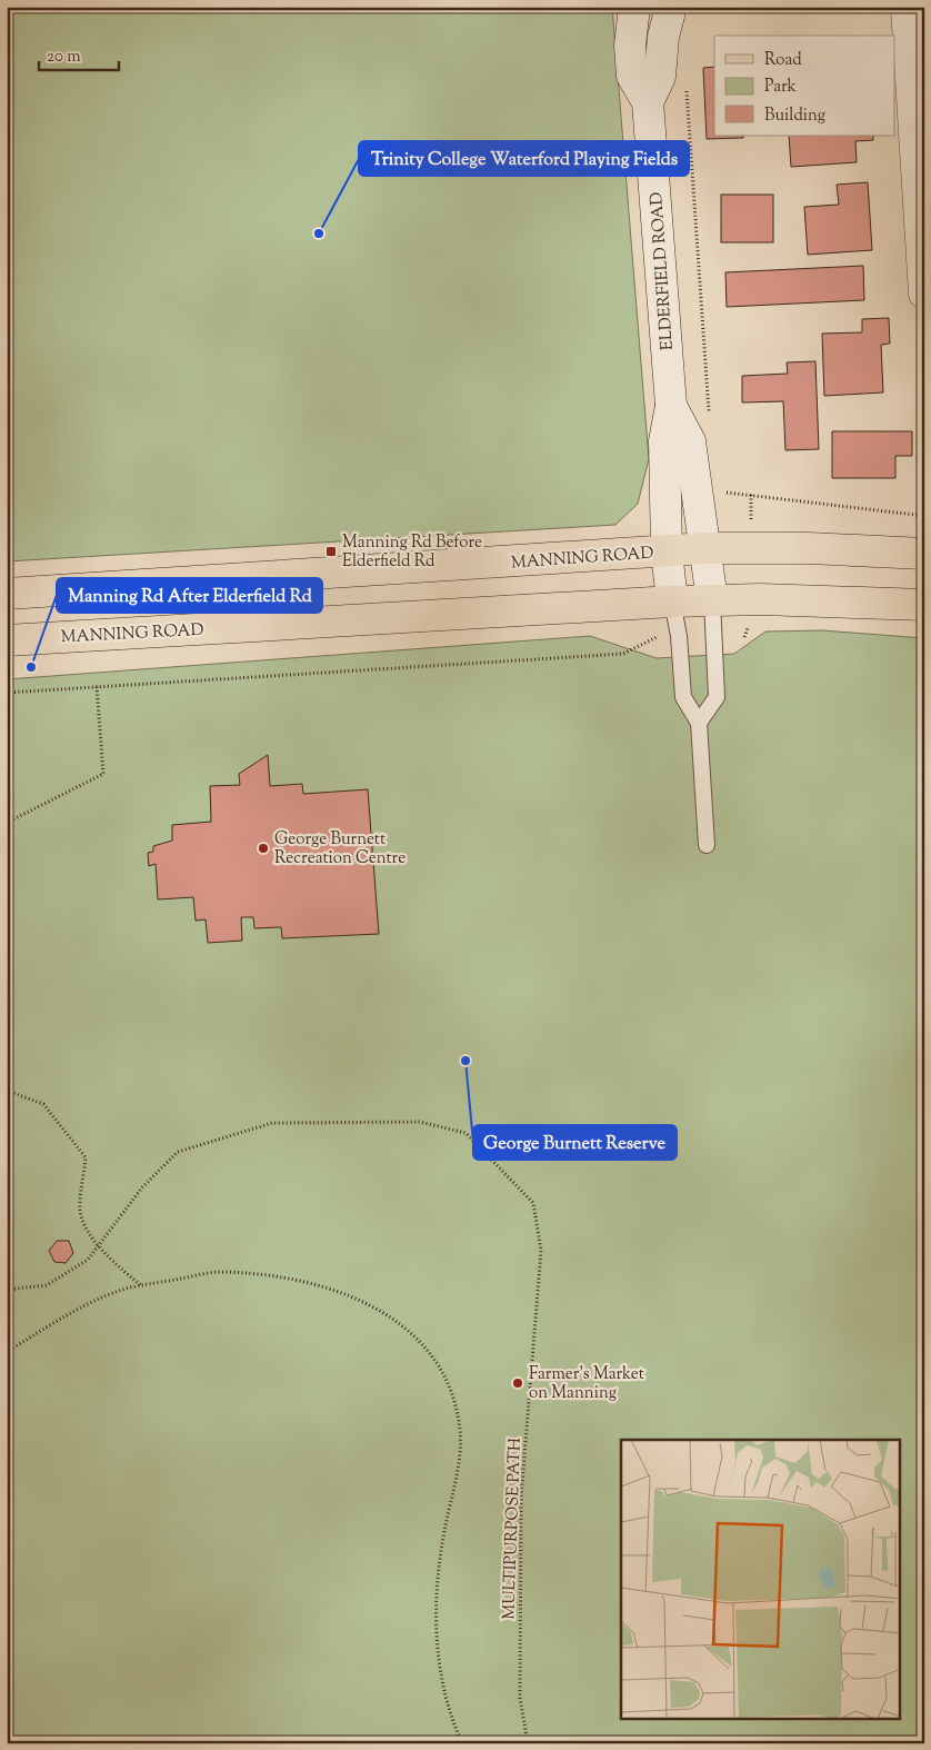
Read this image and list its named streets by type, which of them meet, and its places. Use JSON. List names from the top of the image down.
{
  "streets": {
    "main road": ["MANNING ROAD"],
    "street": ["ELDERFIELD ROAD"],
    "path": ["MULTIPURPOSE PATH"]
  },
  "crossings": [
    ["ELDERFIELD ROAD", "MANNING ROAD"]
  ],
  "places": {
    "other": [
      "Trinity College Waterford Playing Fields",
      "Manning Rd After Elderfield Rd",
      "George Burnett Recreation Centre",
      "George Burnett Reserve",
      "Farmer's Market on Manning"
    ],
    "transit": ["Manning Rd Before Elderfield Rd"]
  },
  "legend": ["Road", "Park", "Building"],
  "scale_bar": "20 m"
}
